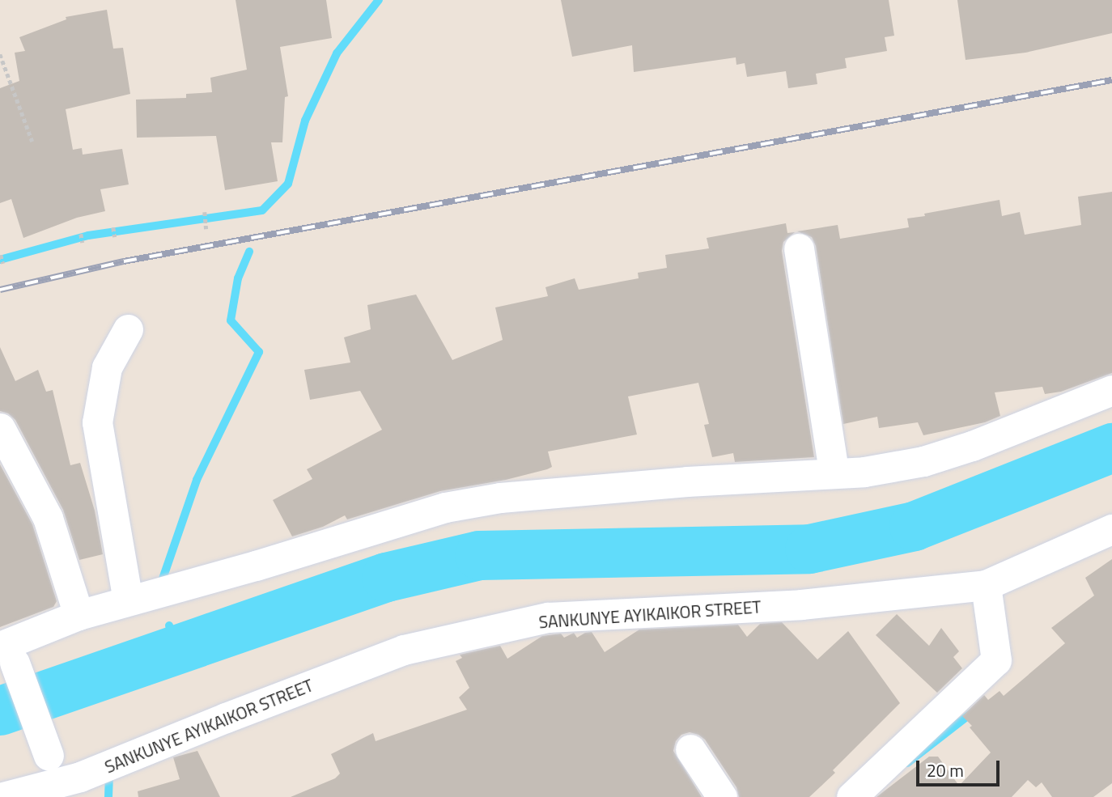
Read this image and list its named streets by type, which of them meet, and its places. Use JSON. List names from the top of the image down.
{
  "streets": {
    "street": ["SANKUNYE AYIKAIKOR STREET"]
  },
  "scale_bar": "20 m"
}
